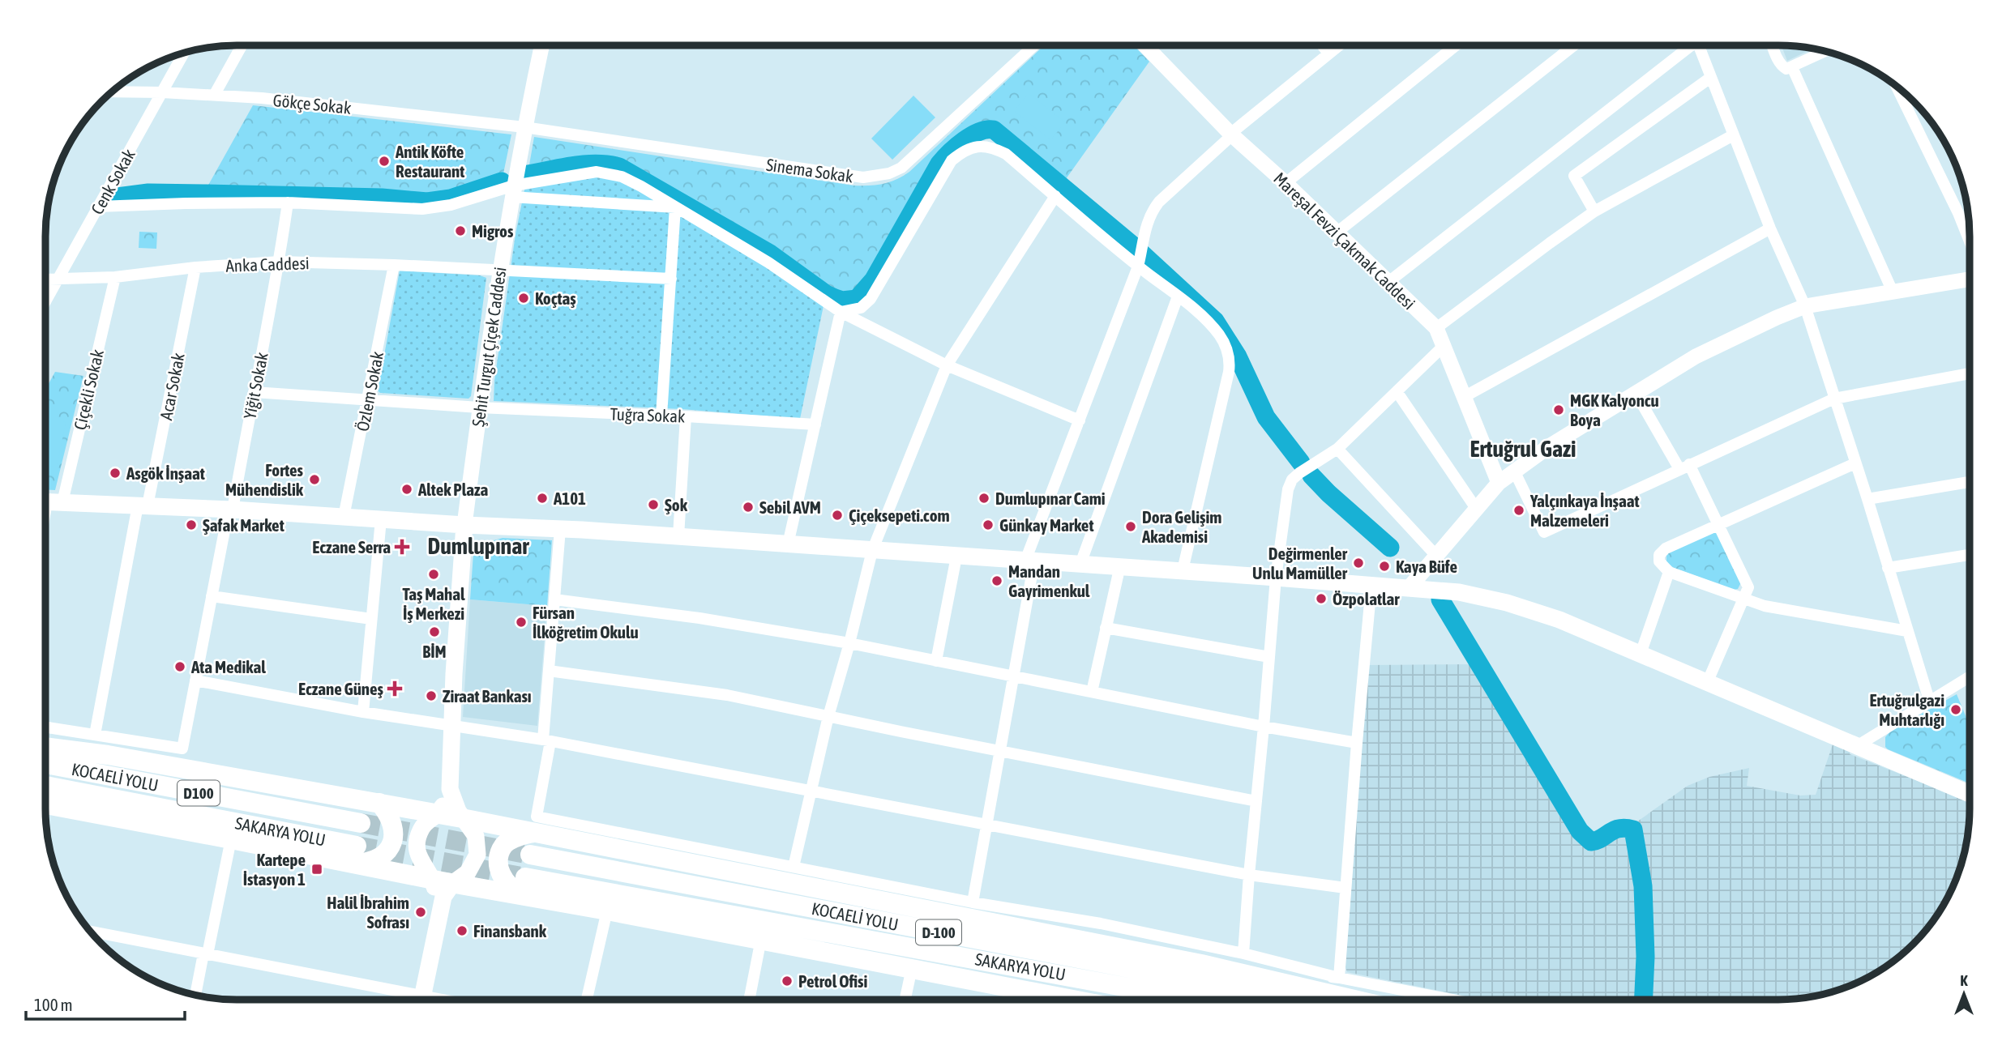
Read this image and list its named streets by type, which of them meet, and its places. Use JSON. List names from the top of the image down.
{
  "streets": {
    "highway": [
      "KOCAELİ YOLU",
      "D100",
      "SAKARYA YOLU",
      "D-100"
    ],
    "street": [
      "Gökçe Sokak",
      "Sinema Sokak",
      "Cenk Sokak",
      "Mareşal Fevzi Çakmak Caddesi",
      "Anka Caddesi",
      "Şehit Turgut Çiçek Caddesi",
      "Yiğit Sokak",
      "Acar Sokak",
      "Çiçekli Sokak",
      "Özlem Sokak",
      "Tuğra Sokak"
    ]
  },
  "crossings": [
    ["Gökçe Sokak", "Sinema Sokak"],
    ["Gökçe Sokak", "Cenk Sokak"],
    ["Gökçe Sokak", "Şehit Turgut Çiçek Caddesi"],
    ["Sinema Sokak", "Şehit Turgut Çiçek Caddesi"],
    ["Cenk Sokak", "Anka Caddesi"],
    ["Anka Caddesi", "Şehit Turgut Çiçek Caddesi"],
    ["Anka Caddesi", "Yiğit Sokak"],
    ["Anka Caddesi", "Acar Sokak"],
    ["Anka Caddesi", "Çiçekli Sokak"],
    ["Anka Caddesi", "Özlem Sokak"],
    ["Şehit Turgut Çiçek Caddesi", "Tuğra Sokak"],
    ["Yiğit Sokak", "Acar Sokak"],
    ["Yiğit Sokak", "Tuğra Sokak"],
    ["Özlem Sokak", "Tuğra Sokak"]
  ],
  "districts": ["Ertuğrul Gazi", "Dumlupınar"],
  "places": {
    "other": [
      "Antik Köfte Restaurant",
      "Migros",
      "Koçtaş",
      "MGK Kalyoncu Boya",
      "Asgök İnşaat",
      "Fortes Mühendislik",
      "Altek Plaza",
      "A101",
      "Dumlupınar Cami",
      "Şok",
      "Sebil AVM",
      "Yalçınkaya İnşaat Malzemeleri",
      "Çiçeksepeti.com",
      "Şafak Market",
      "Günkay Market",
      "Dora Gelişim Akademisi",
      "Değirmenler Unlu Mamüller",
      "Kaya Büfe",
      "Taş Mahal İş Merkezi",
      "Mandan Gayrimenkul",
      "Özpolatlar",
      "Fürsan İlköğretim Okulu",
      "BİM",
      "Ata Medikal",
      "Ziraat Bankası",
      "Ertuğrulgazi Muhtarlığı",
      "Halil İbrahim Sofrası",
      "Finansbank",
      "Petrol Ofisi"
    ],
    "health": ["Eczane Serra", "Eczane Güneş"],
    "transit": ["Kartepe İstasyon 1"]
  },
  "scale_bar": "100 m",
  "north": "top"
}
